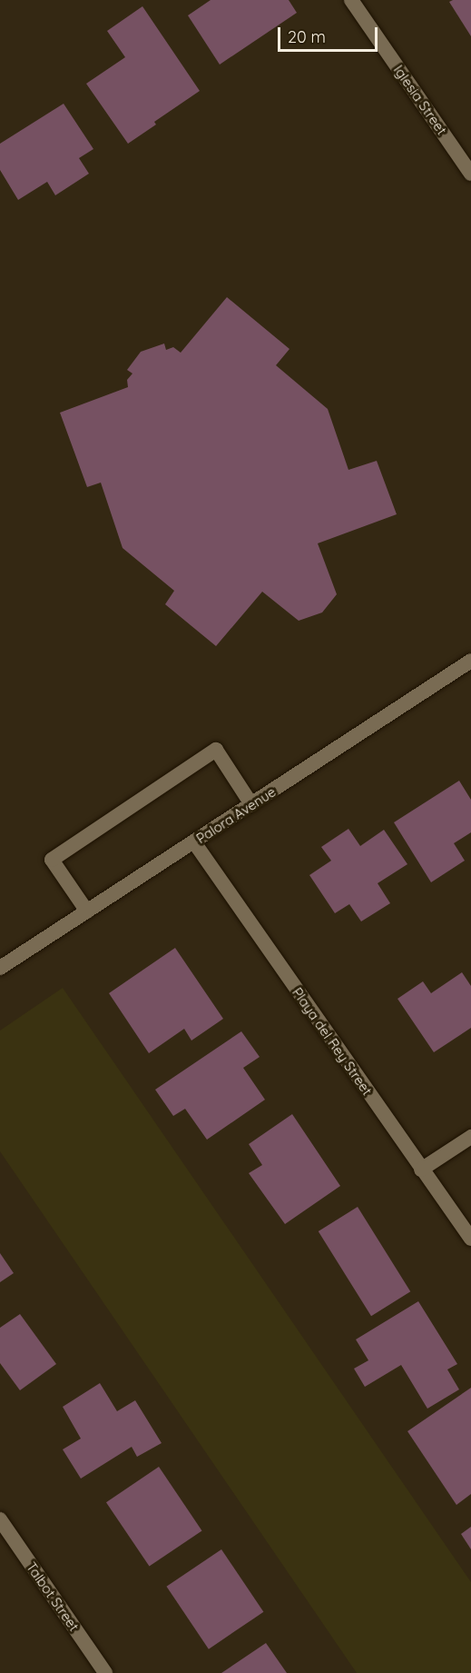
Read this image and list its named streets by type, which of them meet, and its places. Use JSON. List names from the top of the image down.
{
  "streets": {
    "street": [
      "Iglesia Street",
      "Palora Avenue",
      "Playa del Rey Street",
      "Talbot Street"
    ]
  },
  "crossings": [
    ["Palora Avenue", "Playa del Rey Street"]
  ],
  "scale_bar": "20 m"
}
